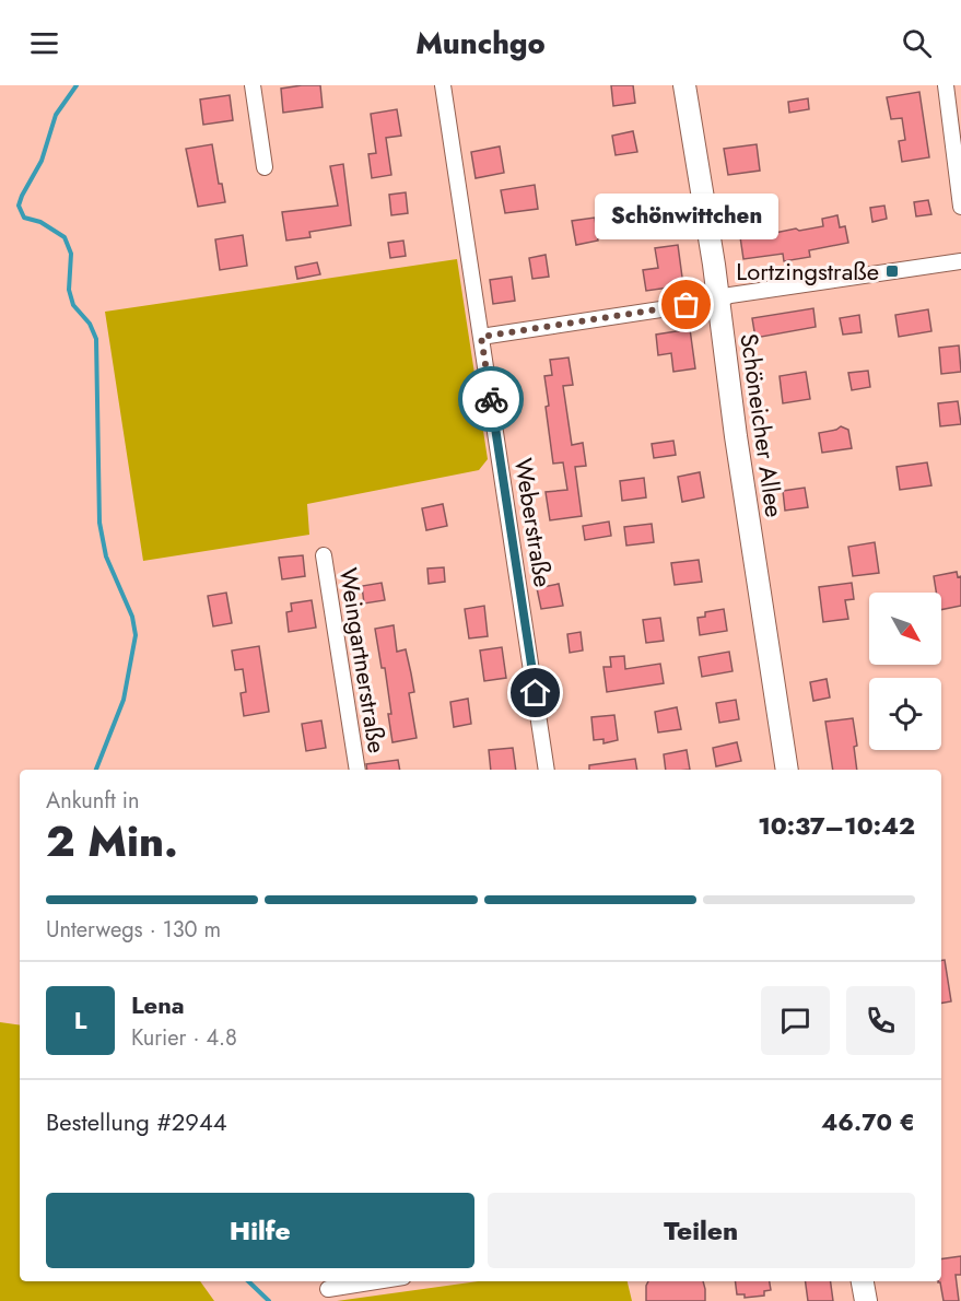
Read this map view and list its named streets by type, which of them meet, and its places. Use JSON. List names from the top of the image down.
{
  "streets": {
    "street": ["Schöneicher Allee", "Weberstraße", "Weingartnerstraße"]
  },
  "places": {
    "transit": ["Lortzingstraße"],
    "other": ["Schönwittchen"]
  },
  "north": "bottom right",
  "page": {
    "header": "Munchgo",
    "bubble": "Schönwittchen",
    "heading": ["2 Min.", "Ankunft in", "10:37–10:42"],
    "panel": [
      "Lena",
      "Kurier · 4.8",
      "Bestellung #2944",
      "46.70 €"
    ],
    "bar": "Unterwegs · 130 m",
    "round": "L",
    "buttons": ["Hilfe", "Teilen"]
  }
}
